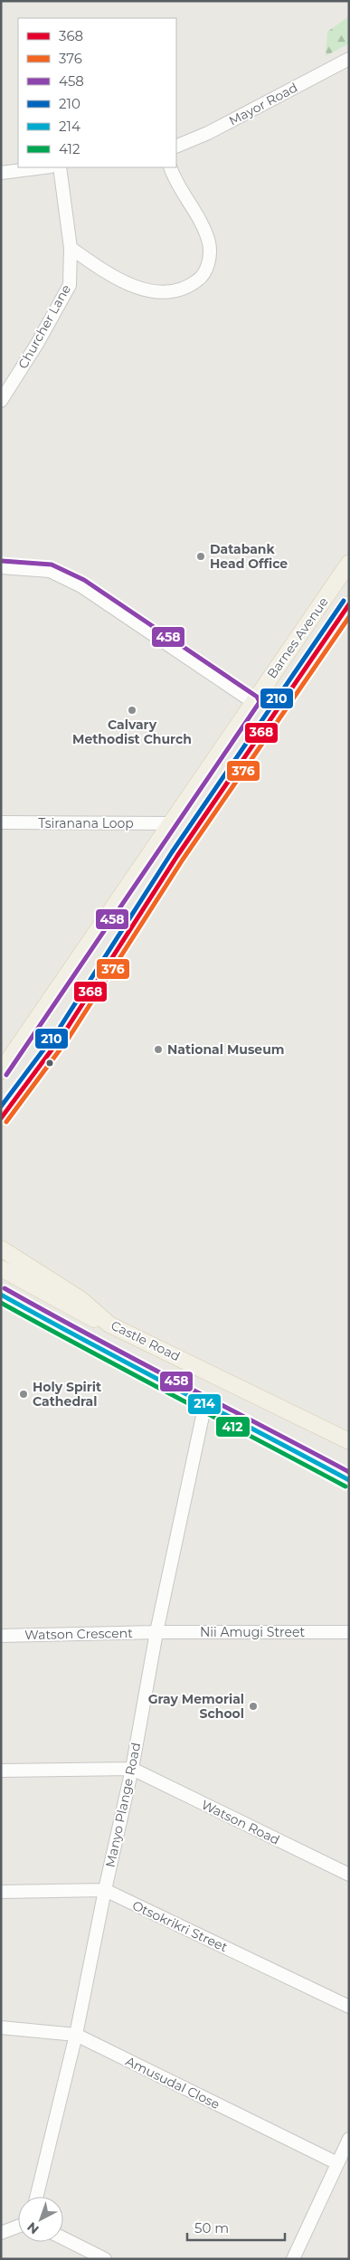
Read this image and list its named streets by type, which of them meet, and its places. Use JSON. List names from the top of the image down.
{
  "streets": {
    "main road": ["Barnes Avenue", "Castle Road"],
    "street": [
      "Mayor Road",
      "Churcher Lane",
      "Tsiranana Loop",
      "Nii Amugi Street",
      "Watson Crescent",
      "Manyo Plange Road",
      "Watson Road",
      "Otsokrikri Street",
      "Amusudal Close"
    ]
  },
  "crossings": [
    ["Barnes Avenue", "Tsiranana Loop"],
    ["Nii Amugi Street", "Watson Crescent"],
    ["Nii Amugi Street", "Manyo Plange Road"],
    ["Watson Crescent", "Manyo Plange Road"],
    ["Manyo Plange Road", "Watson Road"],
    ["Manyo Plange Road", "Otsokrikri Street"],
    ["Manyo Plange Road", "Amusudal Close"]
  ],
  "places": [
    "Databank Head Office",
    "Calvary Methodist Church",
    "National Museum",
    "Holy Spirit Cathedral",
    "Gray Memorial School"
  ],
  "lines": [
    "transit line 458",
    "transit line 210",
    "transit line 368",
    "transit line 376",
    "transit line 214",
    "transit line 412"
  ],
  "legend": [
    "368",
    "376",
    "458",
    "210",
    "214",
    "412"
  ],
  "scale_bar": "50 m",
  "north": "bottom left"
}
